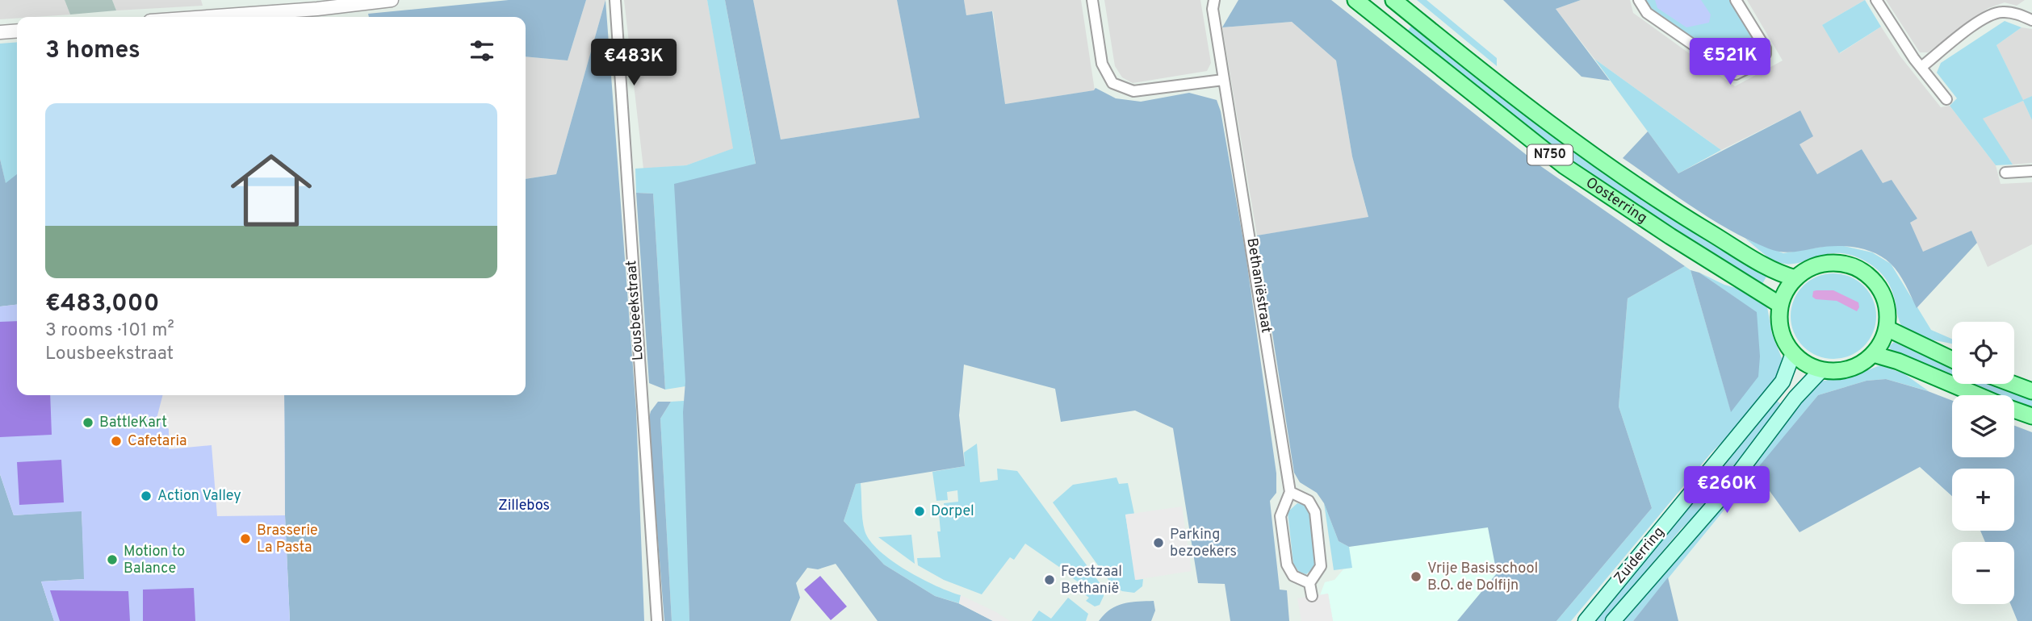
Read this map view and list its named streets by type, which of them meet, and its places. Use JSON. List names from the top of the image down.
{
  "streets": {
    "main road": ["N750", "Oosterring", "Zuiderring"],
    "street": ["Bethaniëstraat", "Lousbeekstraat"]
  },
  "crossings": [
    ["Oosterring", "Zuiderring"]
  ],
  "parks": ["Zillebos"],
  "places": [
    "BattleKart",
    "Cafetaria",
    "Action Valley",
    "Dorpel",
    "Brasserie La Pasta",
    "Parking bezoekers",
    "Motion to Balance",
    "Vrije Basisschool B.O. de Dolfijn",
    "Feestzaal Bethanië"
  ],
  "page": {
    "heading": "3 homes",
    "price": ["€521K", "€483K", "€260K"],
    "list": [
      {
        "name": "€483,000",
        "note": "3 rooms · 101 m² · Lousbeekstraat"
      }
    ],
    "map_buttons": ["+", "−"]
  }
}
